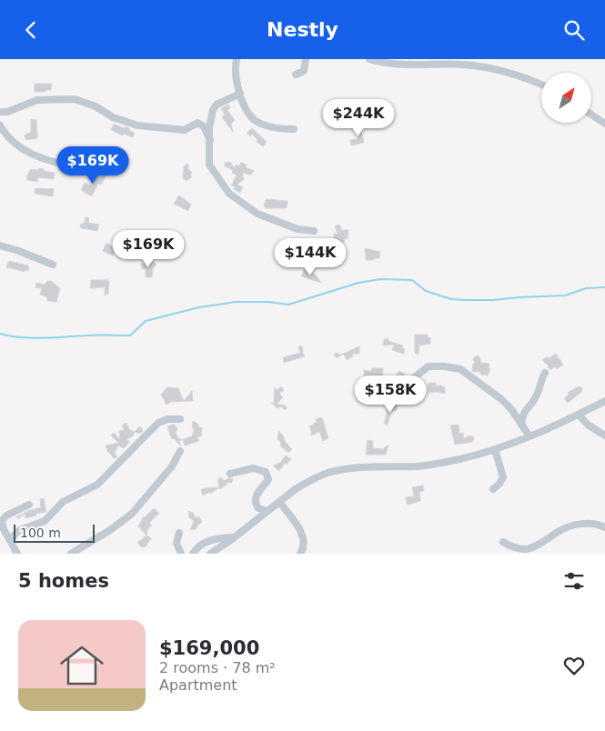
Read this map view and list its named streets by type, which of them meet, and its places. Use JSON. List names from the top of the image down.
{
  "scale_bar": "100 m",
  "north": "top right",
  "page": {
    "header": "Nestly",
    "price": [
      "$244K",
      "$169K",
      "$169K",
      "$144K",
      "$158K"
    ],
    "scale": "100 m",
    "heading": "5 homes",
    "list": [
      {
        "name": "$169,000",
        "note": "2 rooms · 78 m² · Apartment"
      }
    ]
  }
}
